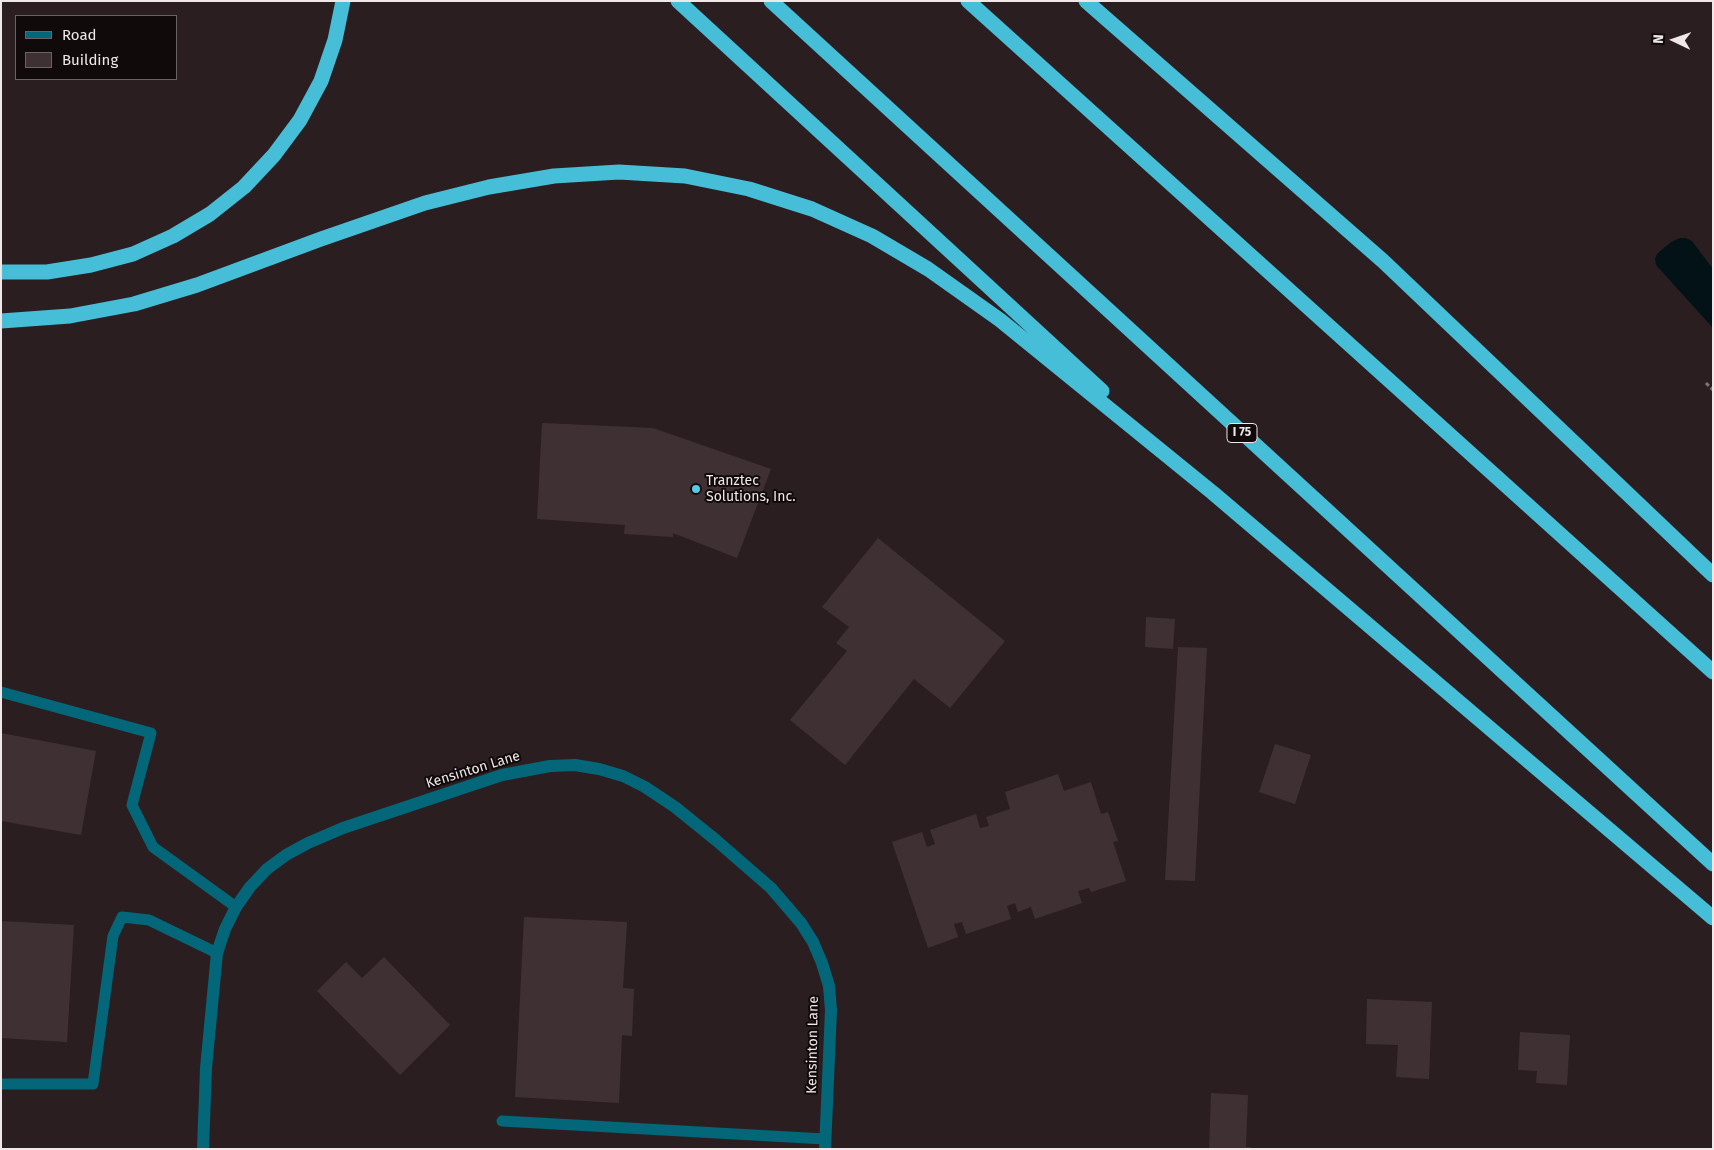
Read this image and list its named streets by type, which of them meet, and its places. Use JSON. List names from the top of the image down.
{
  "streets": {
    "highway": ["I 75"],
    "street": ["Kensinton Lane"]
  },
  "places": ["Tranztec Solutions, Inc."],
  "legend": ["Road", "Building"],
  "north": "left"
}
